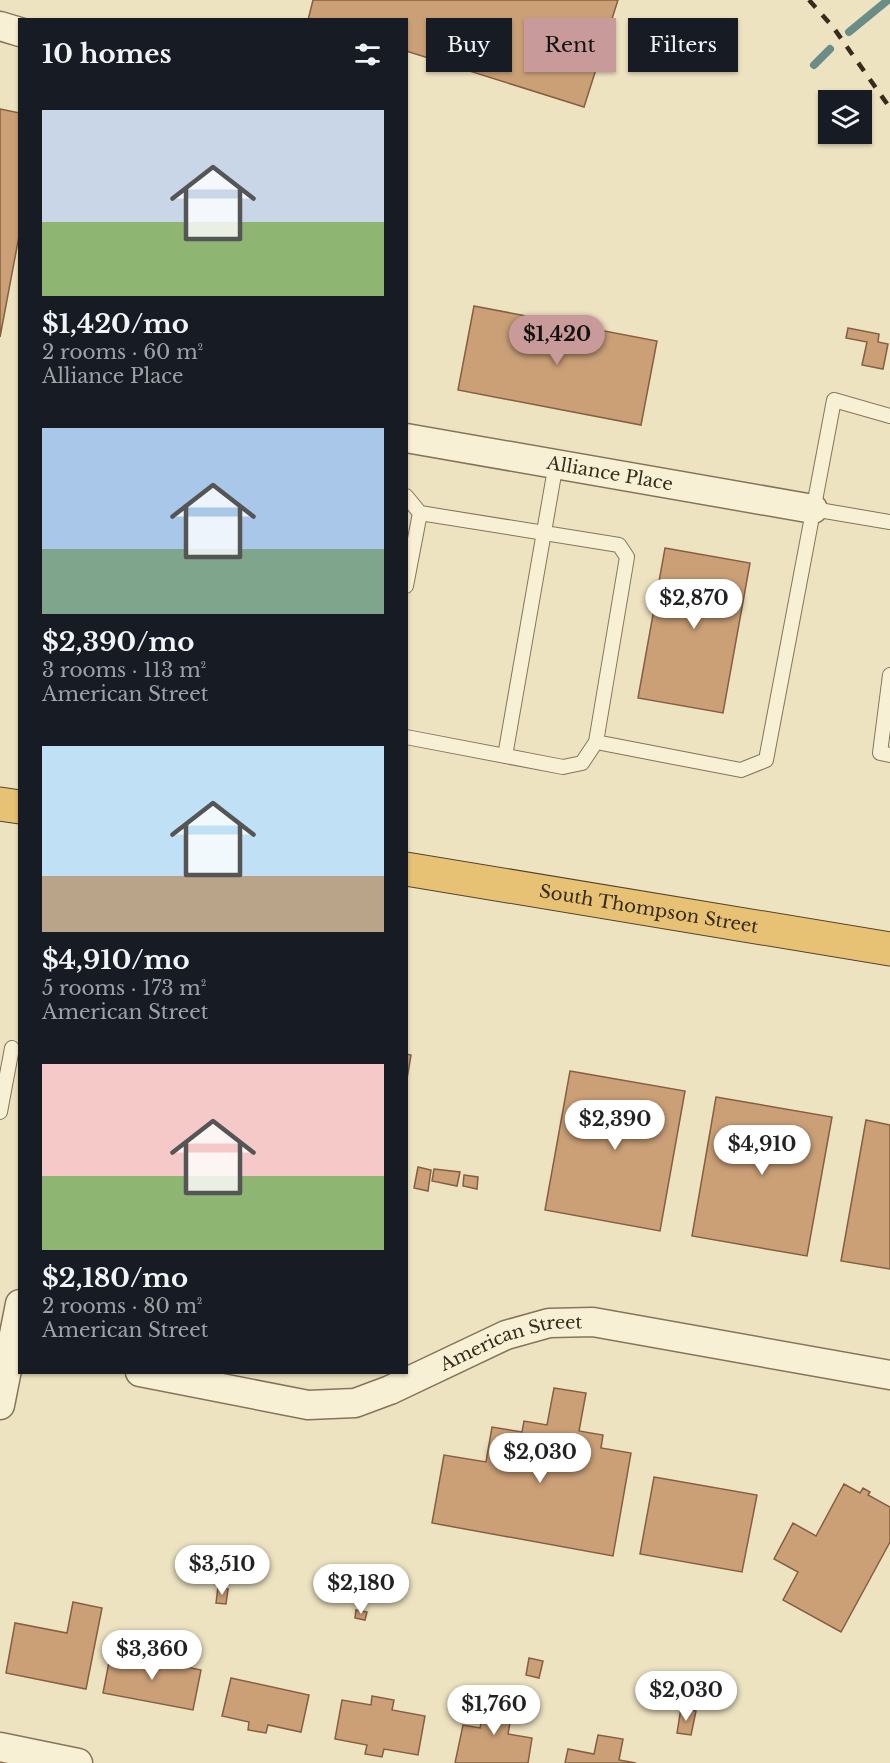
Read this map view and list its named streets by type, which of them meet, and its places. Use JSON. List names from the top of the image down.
{
  "streets": {
    "highway": ["South Thompson Street"],
    "street": ["Alliance Place", "American Street"]
  },
  "page": {
    "chip": ["Buy", "Rent", "Filters"],
    "heading": "10 homes",
    "list": [
      {
        "name": "$1,420/mo",
        "note": "2 rooms · 60 m² · Alliance Place"
      },
      {
        "name": "$2,390/mo",
        "note": "3 rooms · 113 m² · American Street"
      },
      {
        "name": "$4,910/mo",
        "note": "5 rooms · 173 m² · American Street"
      },
      {
        "name": "$2,180/mo",
        "note": "2 rooms · 80 m² · American Street"
      }
    ],
    "price": [
      "$1,420",
      "$2,870",
      "$2,390",
      "$4,910",
      "$2,030",
      "$3,510",
      "$2,180",
      "$3,360",
      "$2,030",
      "$1,760"
    ]
  }
}
